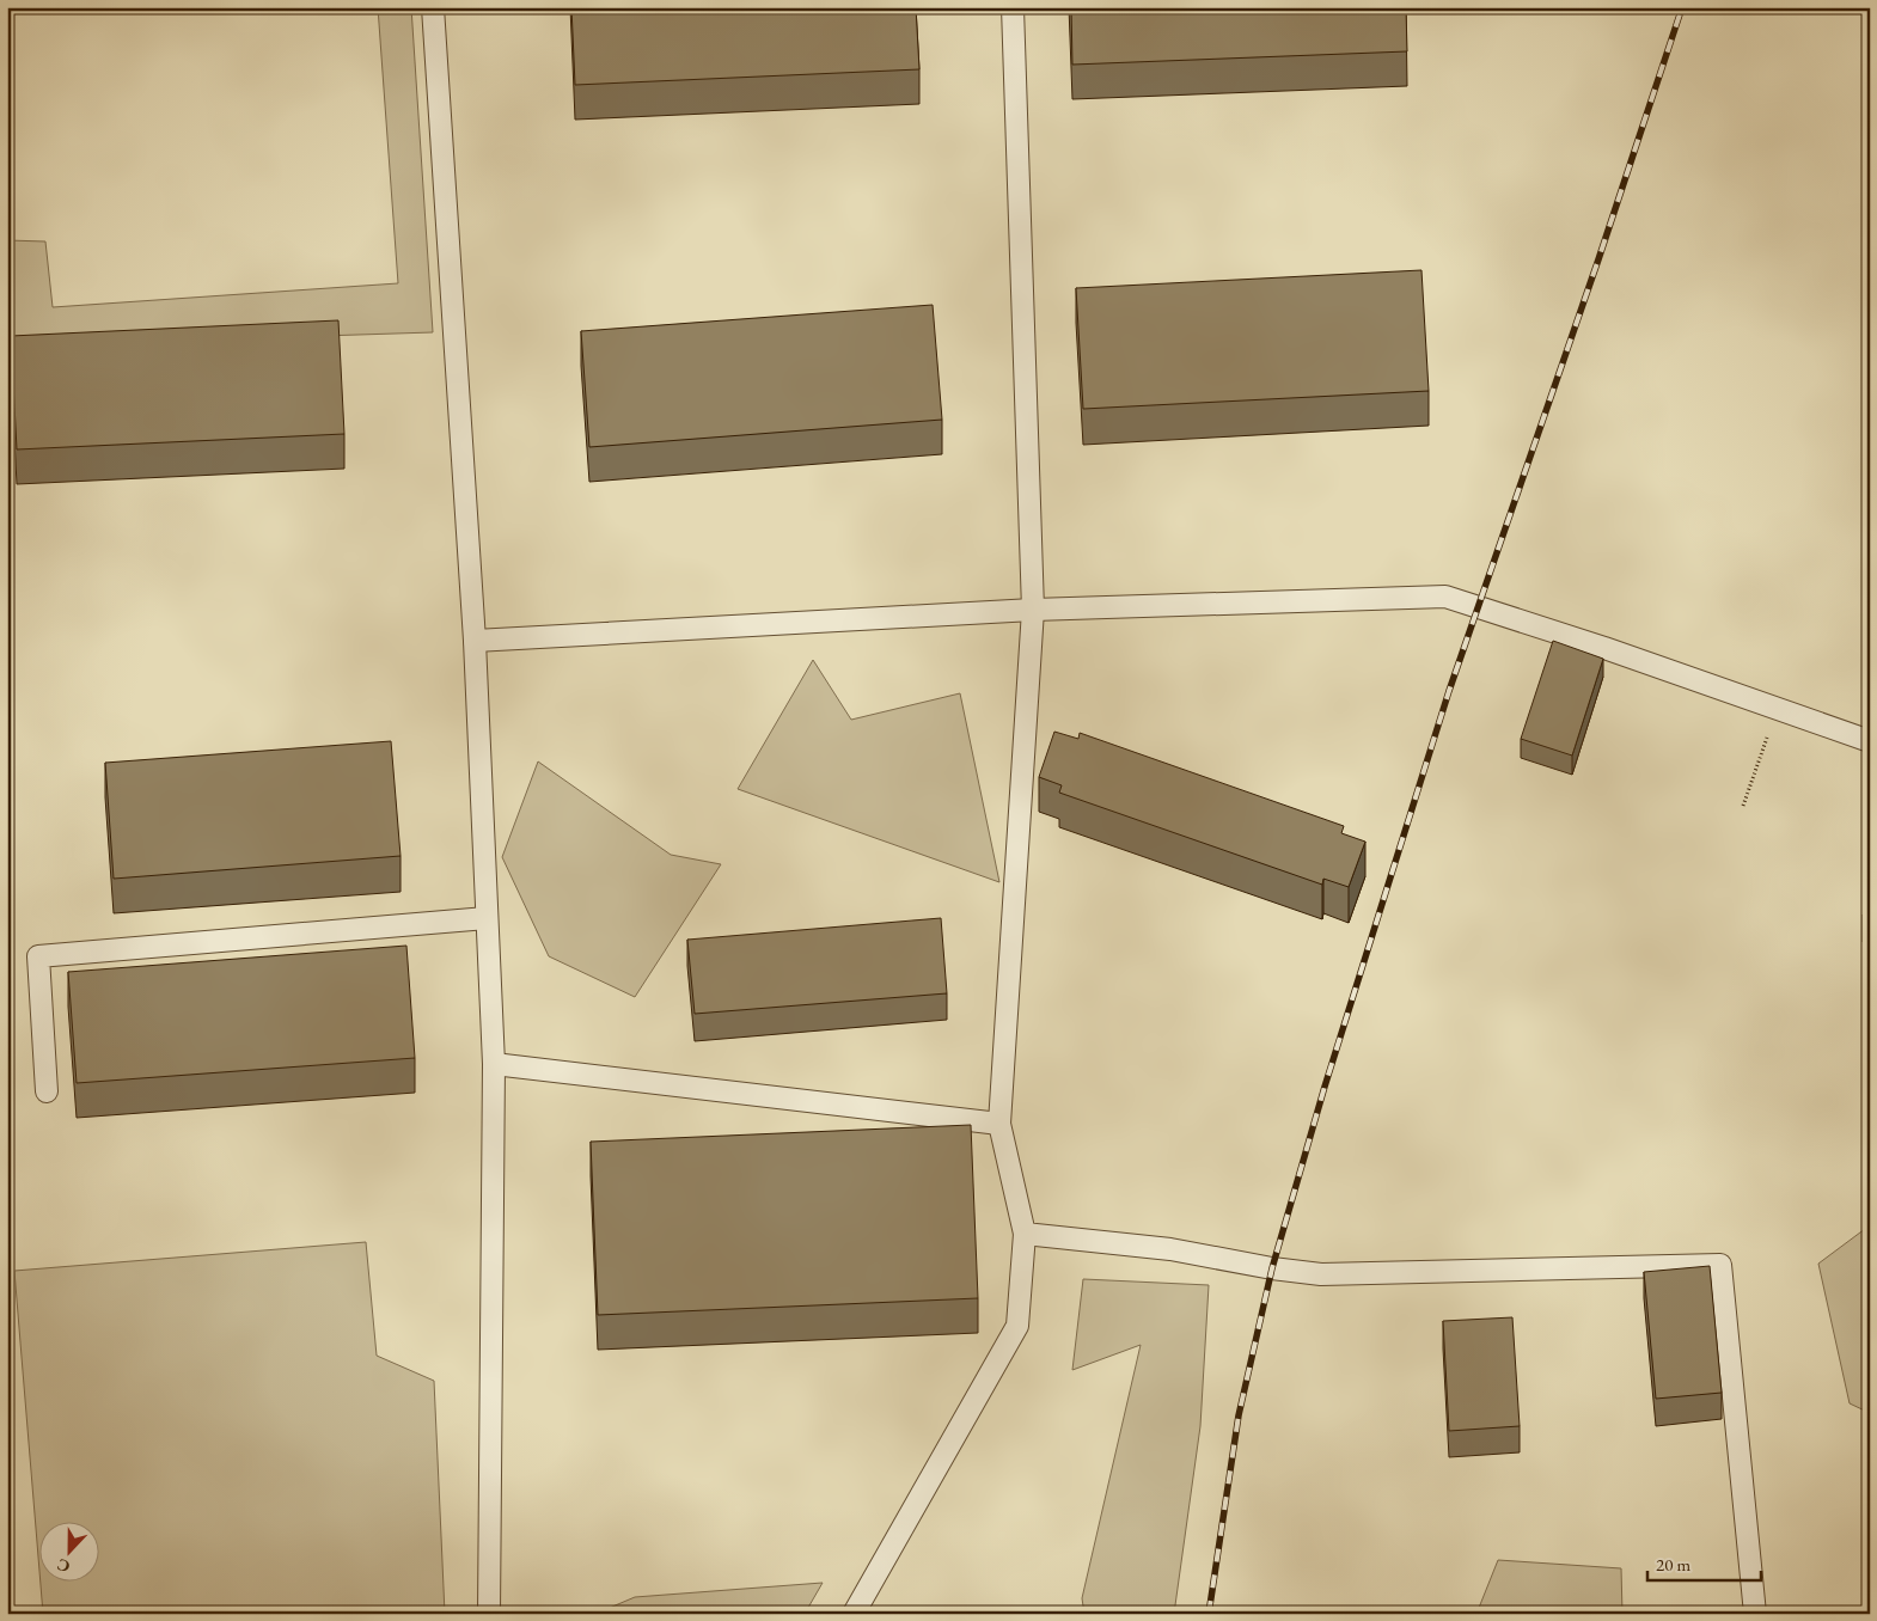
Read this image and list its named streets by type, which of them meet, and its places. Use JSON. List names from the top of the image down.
{
  "scale_bar": "20 m",
  "north": "bottom"
}
